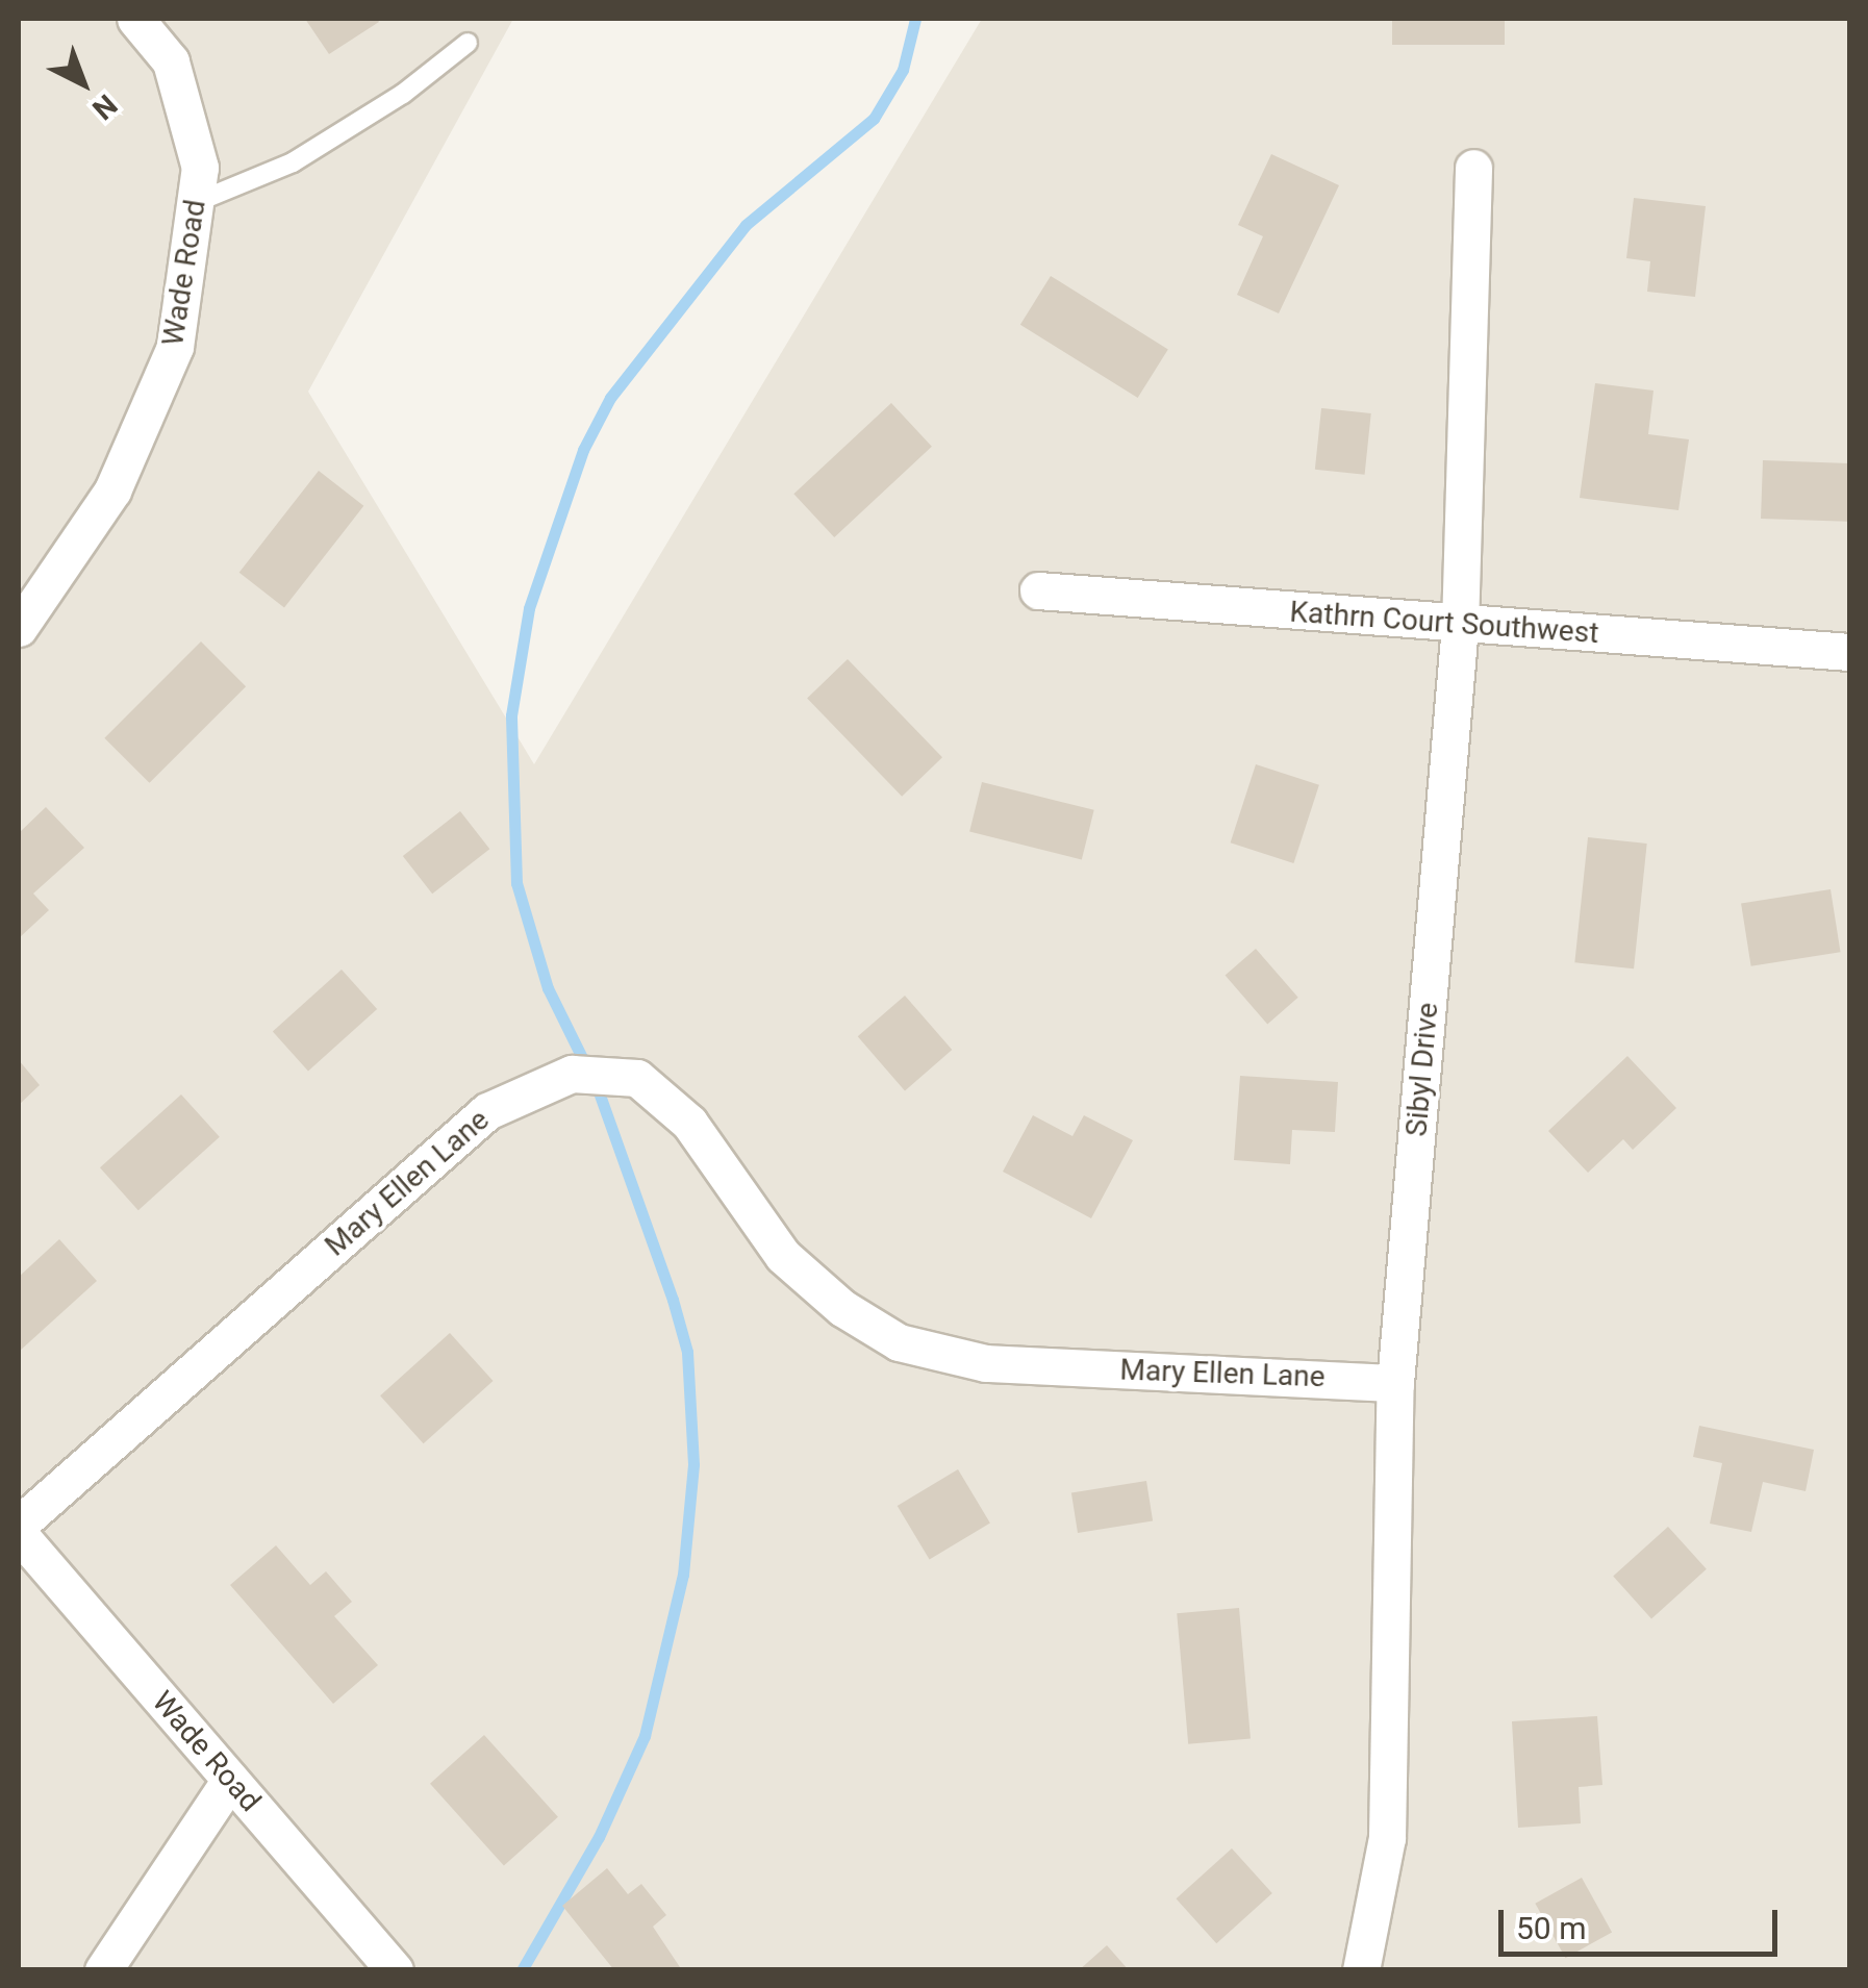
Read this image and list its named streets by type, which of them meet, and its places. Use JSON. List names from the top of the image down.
{
  "streets": {
    "street": [
      "Wade Road",
      "Kathrn Court Southwest",
      "Sibyl Drive",
      "Mary Ellen Lane"
    ]
  },
  "crossings": [
    ["Kathrn Court Southwest", "Sibyl Drive"],
    ["Sibyl Drive", "Mary Ellen Lane"]
  ],
  "scale_bar": "50 m",
  "north": "bottom right"
}
